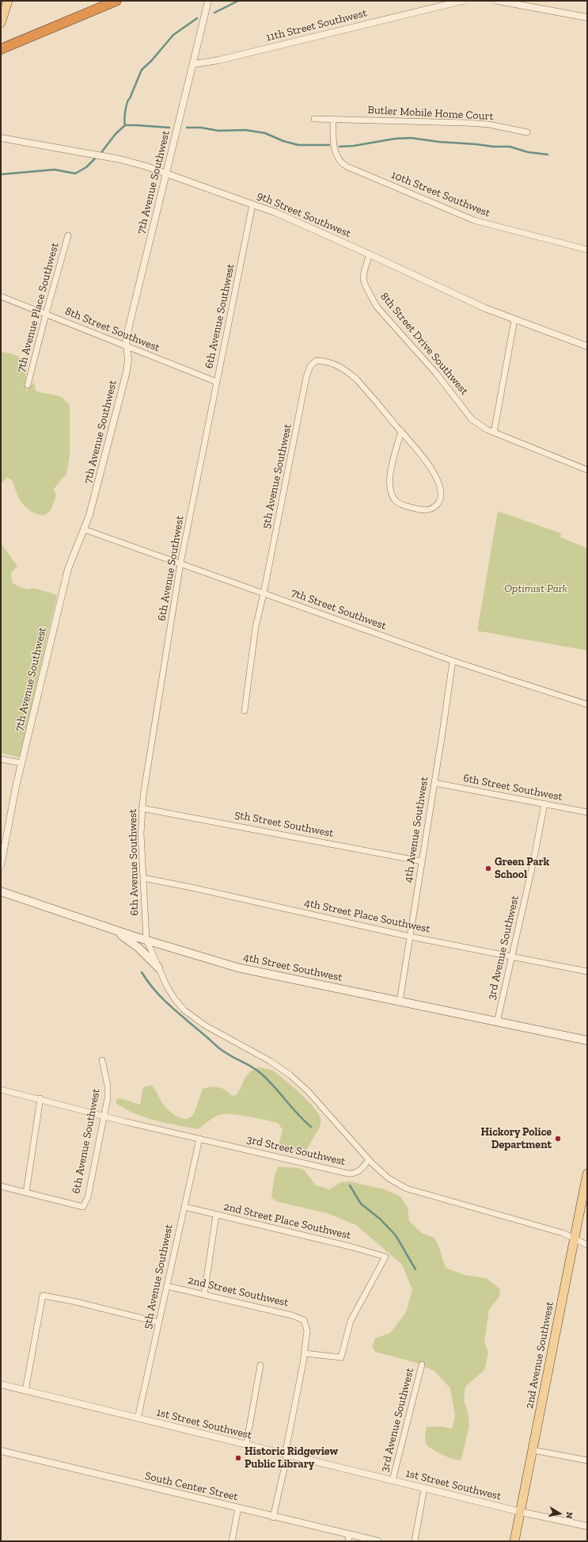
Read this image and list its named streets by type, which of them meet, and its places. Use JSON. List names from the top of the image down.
{
  "streets": {
    "main road": ["4th Street Southwest", "2nd Avenue Southwest"],
    "street": [
      "11th Street Southwest",
      "Butler Mobile Home Court",
      "7th Avenue Southwest",
      "10th Street Southwest",
      "9th Street Southwest",
      "7th Avenue Place Southwest",
      "6th Avenue Southwest",
      "8th Street Southwest",
      "8th Street Drive Southwest",
      "5th Avenue Southwest",
      "7th Street Southwest",
      "6th Street Southwest",
      "5th Street Southwest",
      "4th Avenue Southwest",
      "4th Street Place Southwest",
      "3rd Avenue Southwest",
      "3rd Street Southwest",
      "2nd Street Place Southwest",
      "2nd Street Southwest",
      "1st Street Southwest",
      "South Center Street"
    ]
  },
  "crossings": [
    ["11th Street Southwest", "7th Avenue Southwest"],
    ["Butler Mobile Home Court", "10th Street Southwest"],
    ["7th Avenue Southwest", "9th Street Southwest"],
    ["7th Avenue Southwest", "8th Street Southwest"],
    ["7th Avenue Southwest", "7th Street Southwest"],
    ["9th Street Southwest", "6th Avenue Southwest"],
    ["9th Street Southwest", "8th Street Drive Southwest"],
    ["7th Avenue Place Southwest", "8th Street Southwest"],
    ["6th Avenue Southwest", "8th Street Southwest"],
    ["6th Avenue Southwest", "7th Street Southwest"],
    ["6th Avenue Southwest", "5th Street Southwest"],
    ["6th Avenue Southwest", "4th Street Place Southwest"],
    ["6th Avenue Southwest", "4th Street Southwest"],
    ["6th Avenue Southwest", "3rd Street Southwest"],
    ["5th Avenue Southwest", "7th Street Southwest"],
    ["5th Avenue Southwest", "3rd Street Southwest"],
    ["5th Avenue Southwest", "2nd Street Place Southwest"],
    ["5th Avenue Southwest", "2nd Street Southwest"],
    ["5th Avenue Southwest", "1st Street Southwest"],
    ["7th Street Southwest", "4th Avenue Southwest"],
    ["6th Street Southwest", "4th Avenue Southwest"],
    ["6th Street Southwest", "3rd Avenue Southwest"],
    ["5th Street Southwest", "4th Avenue Southwest"],
    ["4th Avenue Southwest", "4th Street Place Southwest"],
    ["4th Avenue Southwest", "4th Street Southwest"],
    ["4th Street Place Southwest", "3rd Avenue Southwest"],
    ["3rd Avenue Southwest", "4th Street Southwest"],
    ["3rd Avenue Southwest", "1st Street Southwest"],
    ["2nd Street Place Southwest", "2nd Street Southwest"],
    ["2nd Avenue Southwest", "1st Street Southwest"]
  ],
  "parks": ["Optimist Park"],
  "places": ["Green Park School", "Hickory Police Department", "Historic Ridgeview Public Library"],
  "north": "right"
}
